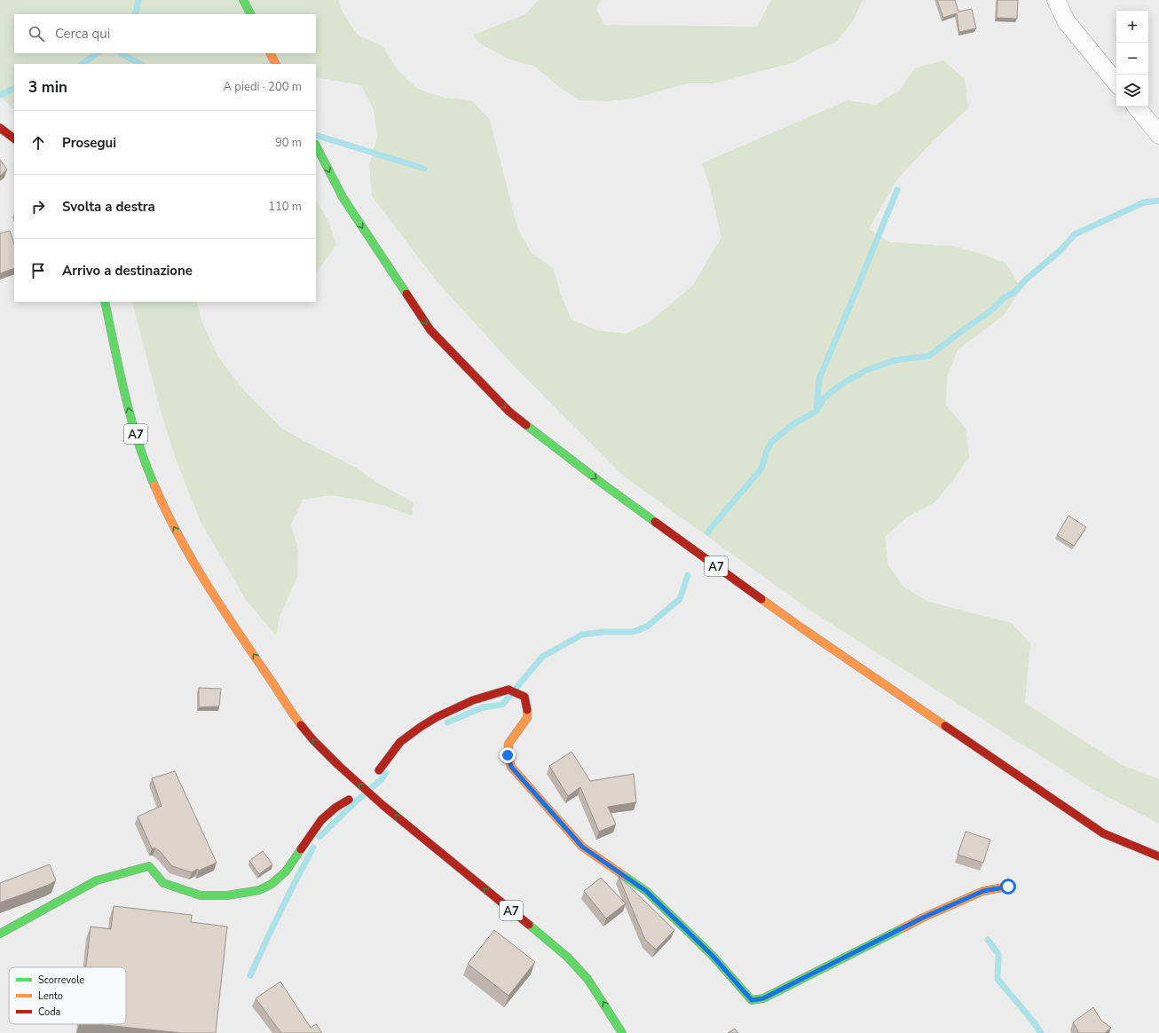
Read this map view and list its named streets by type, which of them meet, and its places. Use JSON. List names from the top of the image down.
{
  "streets": {
    "main road": ["A7"]
  },
  "legend": ["Scorrevole", "Lento", "Coda"],
  "page": {
    "map_buttons": ["+", "−"],
    "search": "Cerca qui",
    "heading": ["3 min", "A piedi · 200 m"],
    "list": [
      ["Prosegui", "90 m"],
      ["Svolta a destra", "110 m"],
      "Arrivo a destinazione"
    ]
  }
}
